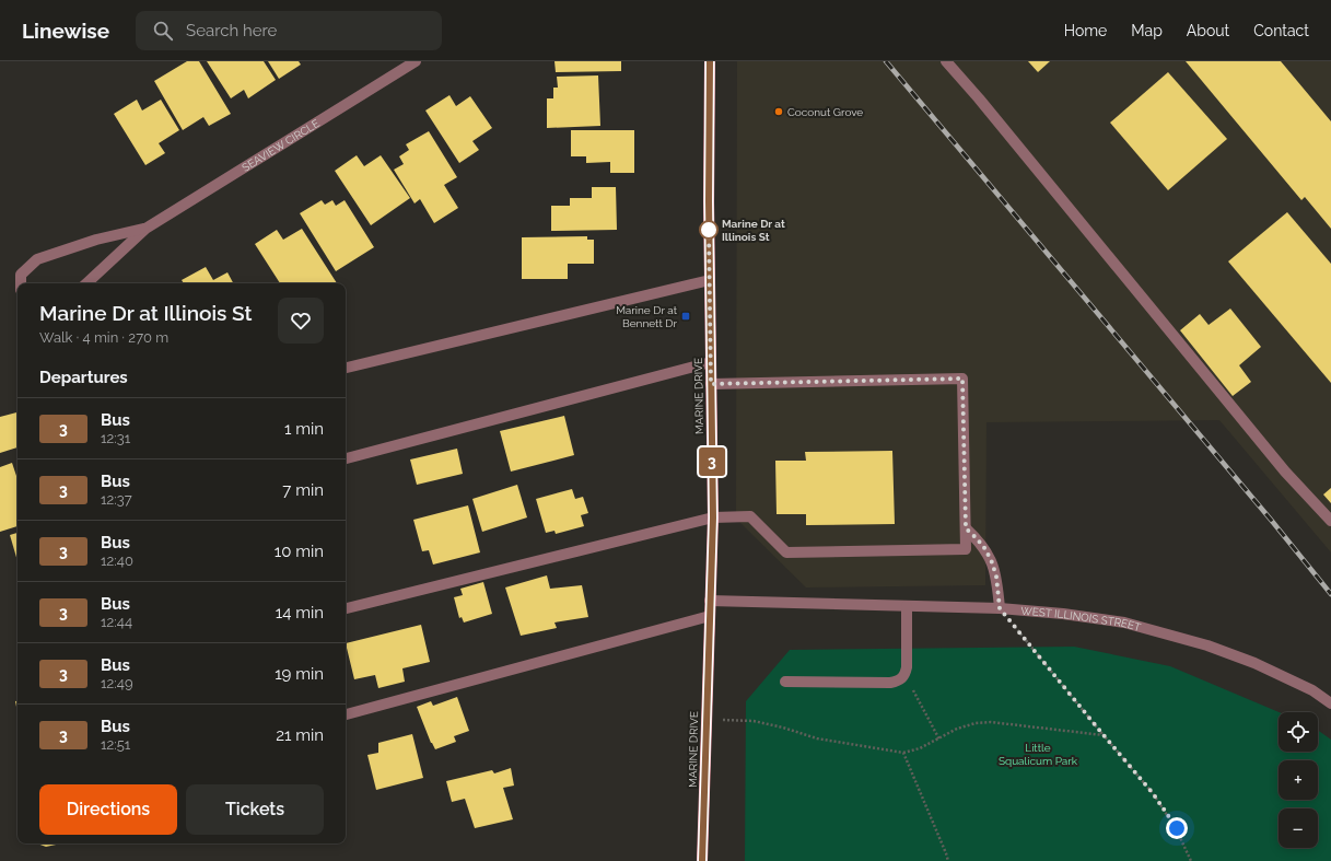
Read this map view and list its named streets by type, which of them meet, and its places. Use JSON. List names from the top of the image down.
{
  "streets": {
    "main road": ["MARINE DRIVE"],
    "street": ["SEAVIEW CIRCLE", "WEST ILLINOIS STREET"]
  },
  "crossings": [
    ["MARINE DRIVE", "WEST ILLINOIS STREET"]
  ],
  "parks": ["Little Squalicum Park"],
  "places": {
    "other": ["Coconut Grove", "Marine Dr at Illinois St"],
    "transit": ["Marine Dr at Bennett Dr"]
  },
  "lines": ["bus line 3"],
  "page": {
    "header": "Linewise",
    "search": "Search here",
    "nav": [
      "Home",
      "Map",
      "About",
      "Contact"
    ],
    "on_map": "3",
    "heading": [
      ["Marine Dr at Illinois St", "Walk · 4 min · 270 m"],
      "Departures"
    ],
    "list": [
      {
        "mark": "3",
        "name": "Bus",
        "note": "12:31",
        "value": "1 min"
      },
      {
        "mark": "3",
        "name": "Bus",
        "note": "12:37",
        "value": "7 min"
      },
      {
        "mark": "3",
        "name": "Bus",
        "note": "12:40",
        "value": "10 min"
      },
      {
        "mark": "3",
        "name": "Bus",
        "note": "12:44",
        "value": "14 min"
      },
      {
        "mark": "3",
        "name": "Bus",
        "note": "12:49",
        "value": "19 min"
      },
      {
        "mark": "3",
        "name": "Bus",
        "note": "12:51",
        "value": "21 min"
      }
    ],
    "map_buttons": ["+", "−"],
    "buttons": ["Directions", "Tickets"]
  }
}
